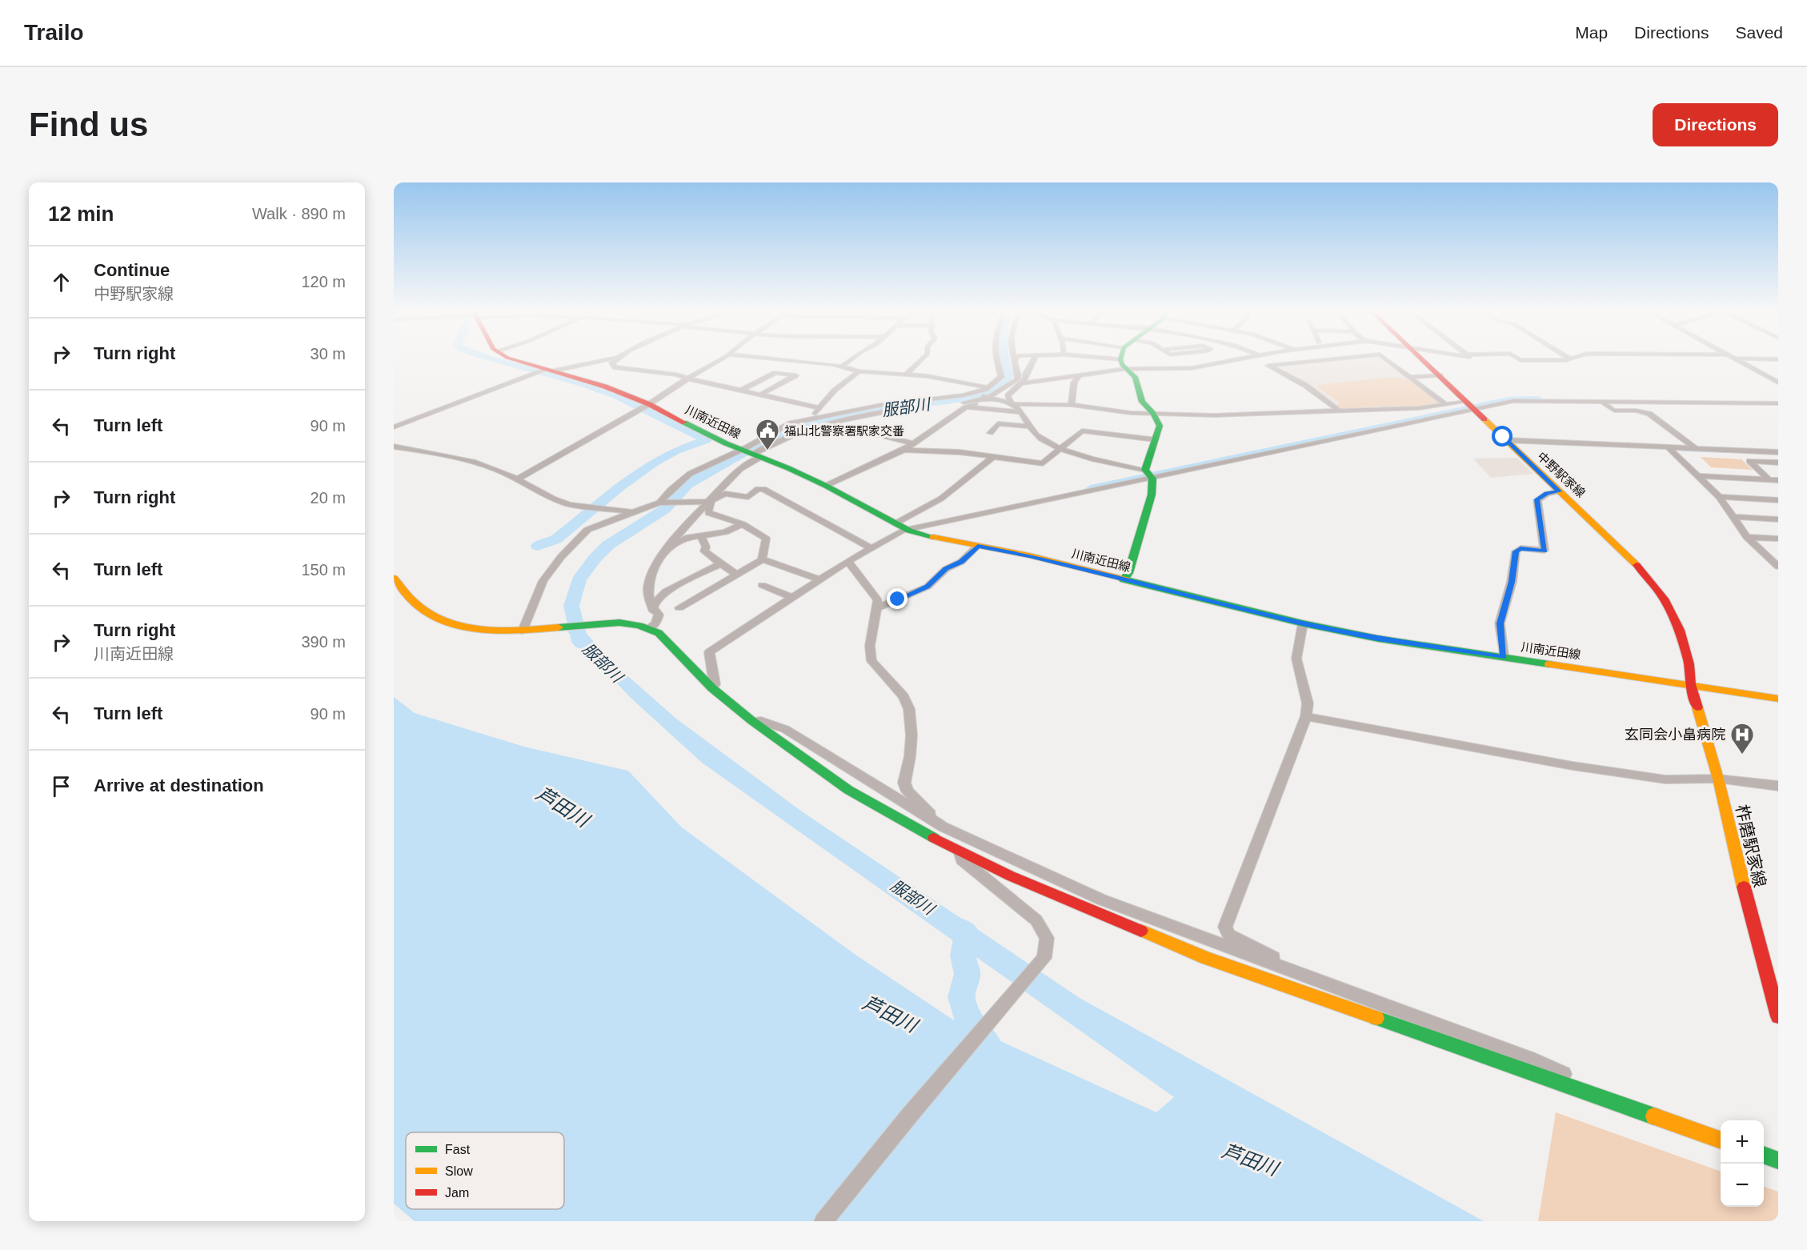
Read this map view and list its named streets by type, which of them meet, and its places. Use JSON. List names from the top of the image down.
{
  "streets": {
    "main road": ["川南近田線", "中野駅家線", "柞磨駅家線"]
  },
  "crossings": [
    ["川南近田線", "中野駅家線"],
    ["川南近田線", "柞磨駅家線"],
    ["中野駅家線", "柞磨駅家線"]
  ],
  "water": ["服部川", "芦田川"],
  "places": {
    "public building": ["福山北警察署駅家交番"],
    "hospital": ["玄同会小畠病院"]
  },
  "legend": ["Fast", "Slow", "Jam"],
  "page": {
    "header": "Trailo",
    "nav": ["Map", "Directions", "Saved"],
    "buttons": "Directions",
    "title": "Find us",
    "heading": ["12 min", "Walk · 890 m"],
    "list": [
      ["Continue", "中野駅家線", "120 m"],
      ["Turn right", "30 m"],
      ["Turn left", "90 m"],
      ["Turn right", "20 m"],
      ["Turn left", "150 m"],
      ["Turn right", "川南近田線", "390 m"],
      ["Turn left", "90 m"],
      "Arrive at destination"
    ],
    "map_buttons": ["+", "−"]
  }
}
